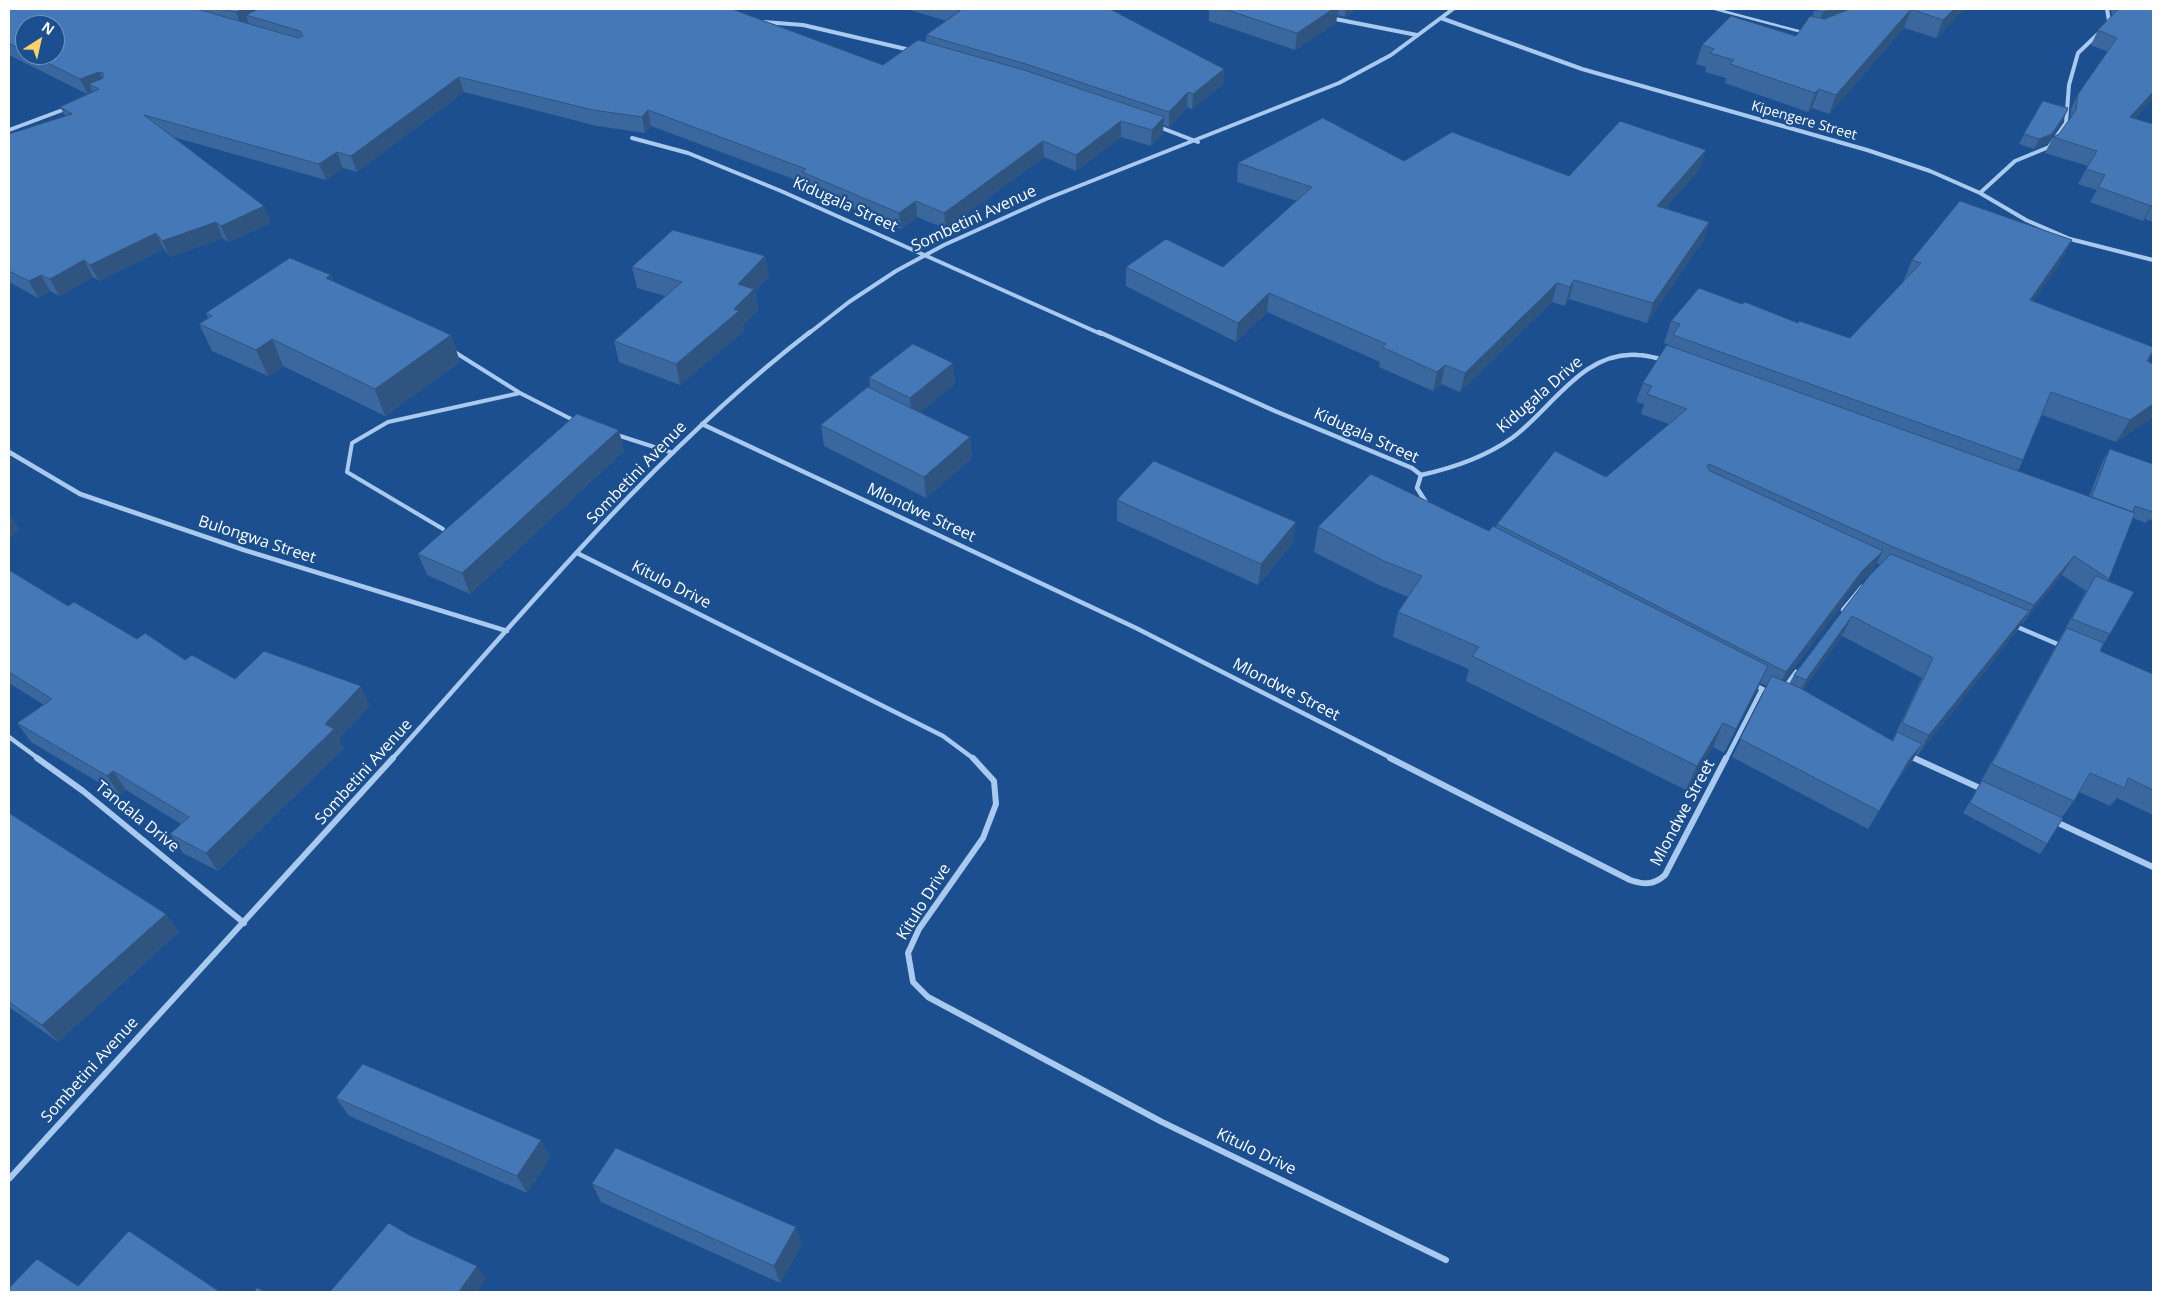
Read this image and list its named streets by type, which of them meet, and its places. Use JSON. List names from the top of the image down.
{
  "streets": {
    "street": [
      "Kipengere Street",
      "Kidugala Street",
      "Sombetini Avenue",
      "Kidugala Drive",
      "Mlondwe Street",
      "Bulongwa Street",
      "Kitulo Drive",
      "Tandala Drive"
    ]
  },
  "crossings": [
    ["Kipengere Street", "Sombetini Avenue"],
    ["Kidugala Street", "Sombetini Avenue"],
    ["Kidugala Street", "Kidugala Drive"],
    ["Sombetini Avenue", "Mlondwe Street"],
    ["Sombetini Avenue", "Bulongwa Street"],
    ["Sombetini Avenue", "Kitulo Drive"],
    ["Sombetini Avenue", "Tandala Drive"]
  ],
  "north": "top right"
}
